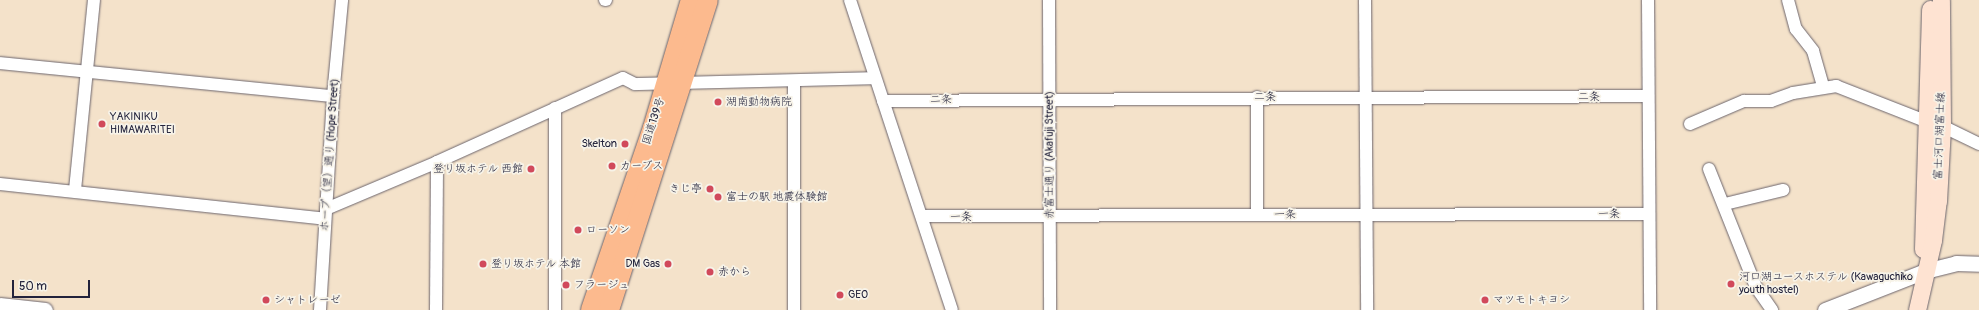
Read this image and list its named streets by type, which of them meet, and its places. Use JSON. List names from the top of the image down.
{
  "streets": {
    "highway": ["国道139号"],
    "main road": ["富士河口湖富士線"],
    "street": [
      "二条",
      "ホープ（望）通り (Hope Street)",
      "赤富士通り (Akafuji Street)",
      "一条"
    ]
  },
  "crossings": [
    ["二条", "赤富士通り (Akafuji Street)"],
    ["赤富士通り (Akafuji Street)", "一条"]
  ],
  "places": [
    "湖南動物病院",
    "YAKINIKU HIMAWARITEI",
    "Skelton",
    "カーブス",
    "登り坂ホテル 西館",
    "きじ亭",
    "富士の駅 地震体験館",
    "ローソン",
    "登り坂ホテル 本館",
    "DM Gas",
    "赤から",
    "河口湖ユースホステル (Kawaguchiko youth hostel)",
    "フラージュ",
    "GEO",
    "シャトレーゼ",
    "マツモトキヨシ"
  ],
  "scale_bar": "50 m"
}
